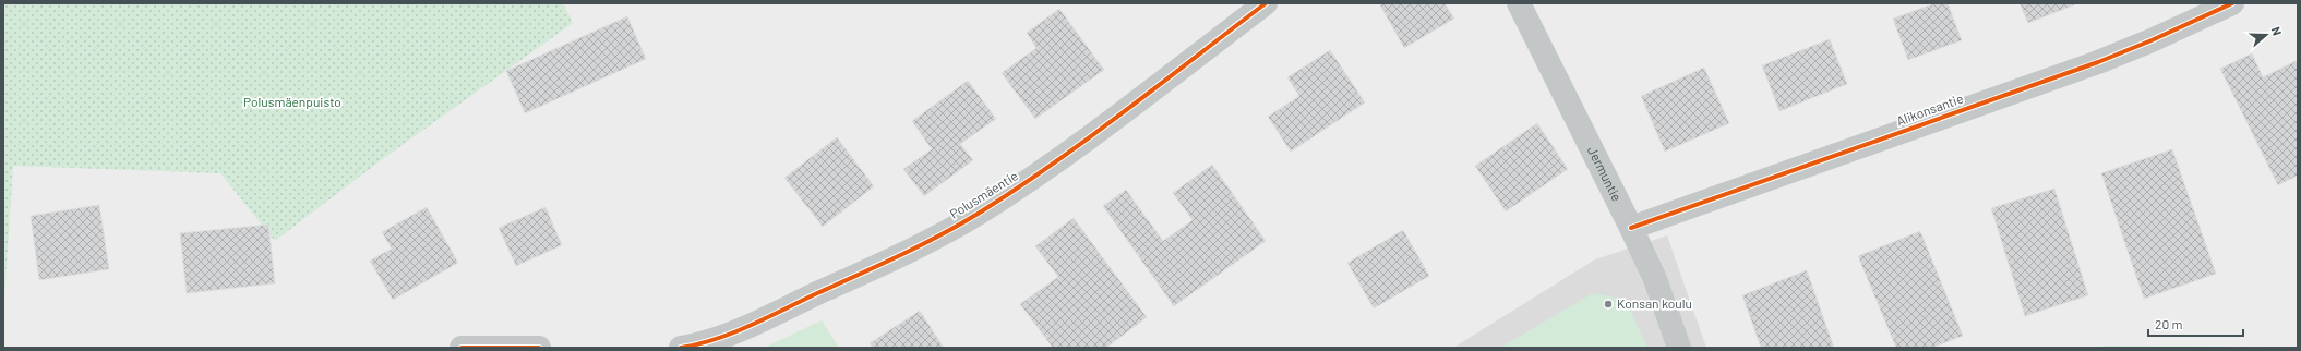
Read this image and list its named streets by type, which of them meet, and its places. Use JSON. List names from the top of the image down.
{
  "streets": {
    "street": ["Alikonsantie", "Jermuntie", "Polusmäentie"]
  },
  "crossings": [
    ["Alikonsantie", "Jermuntie"]
  ],
  "parks": ["Polusmäenpuisto"],
  "places": ["Konsan koulu"],
  "scale_bar": "20 m",
  "north": "right"
}
